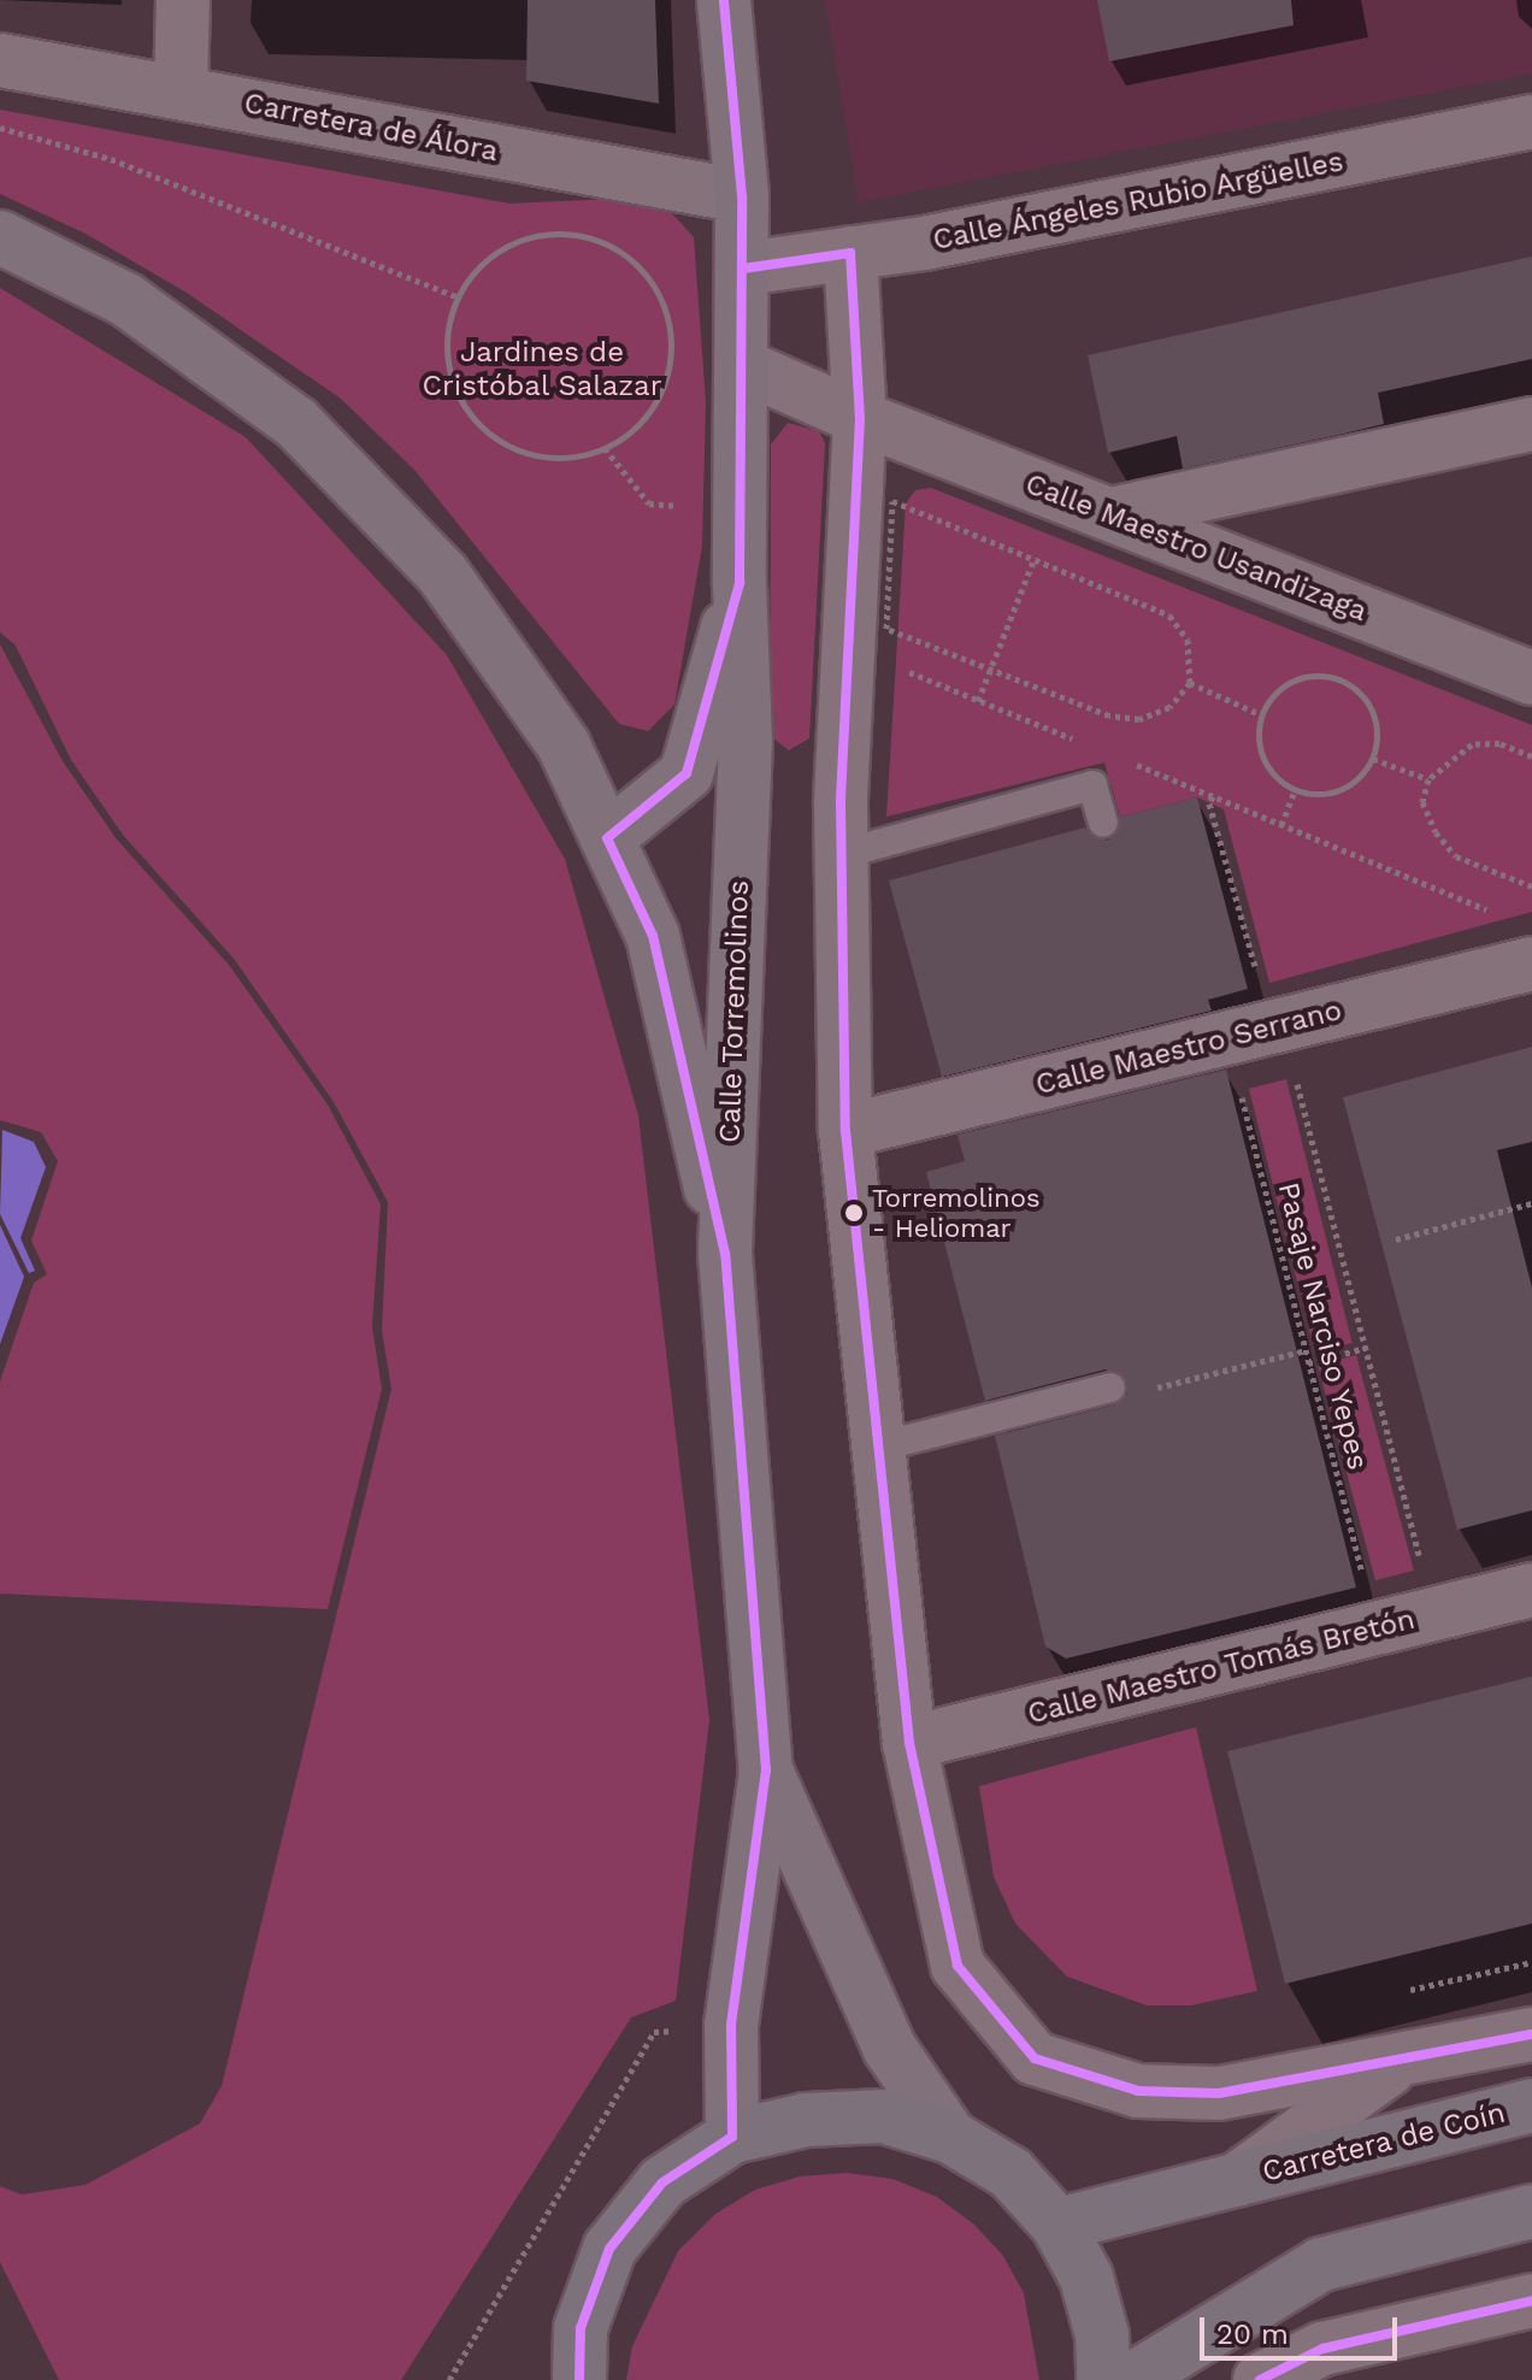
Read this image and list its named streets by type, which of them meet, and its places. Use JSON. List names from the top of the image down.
{
  "streets": {
    "main road": ["Calle Torremolinos", "Carretera de Coín"],
    "street": [
      "Carretera de Álora",
      "Calle Ángeles Rubio Argüelles",
      "Calle Maestro Usandizaga",
      "Calle Maestro Serrano",
      "Calle Maestro Tomás Bretón"
    ],
    "path": ["Pasaje Narciso Yepes"]
  },
  "crossings": [
    ["Carretera de Álora", "Calle Torremolinos"],
    ["Calle Ángeles Rubio Argüelles", "Calle Torremolinos"],
    ["Calle Maestro Serrano", "Pasaje Narciso Yepes"],
    ["Pasaje Narciso Yepes", "Calle Maestro Tomás Bretón"],
    ["Calle Maestro Tomás Bretón", "Carretera de Coín"]
  ],
  "parks": ["Jardines de Cristóbal Salazar"],
  "places": ["Torremolinos - Heliomar"],
  "scale_bar": "20 m"
}
